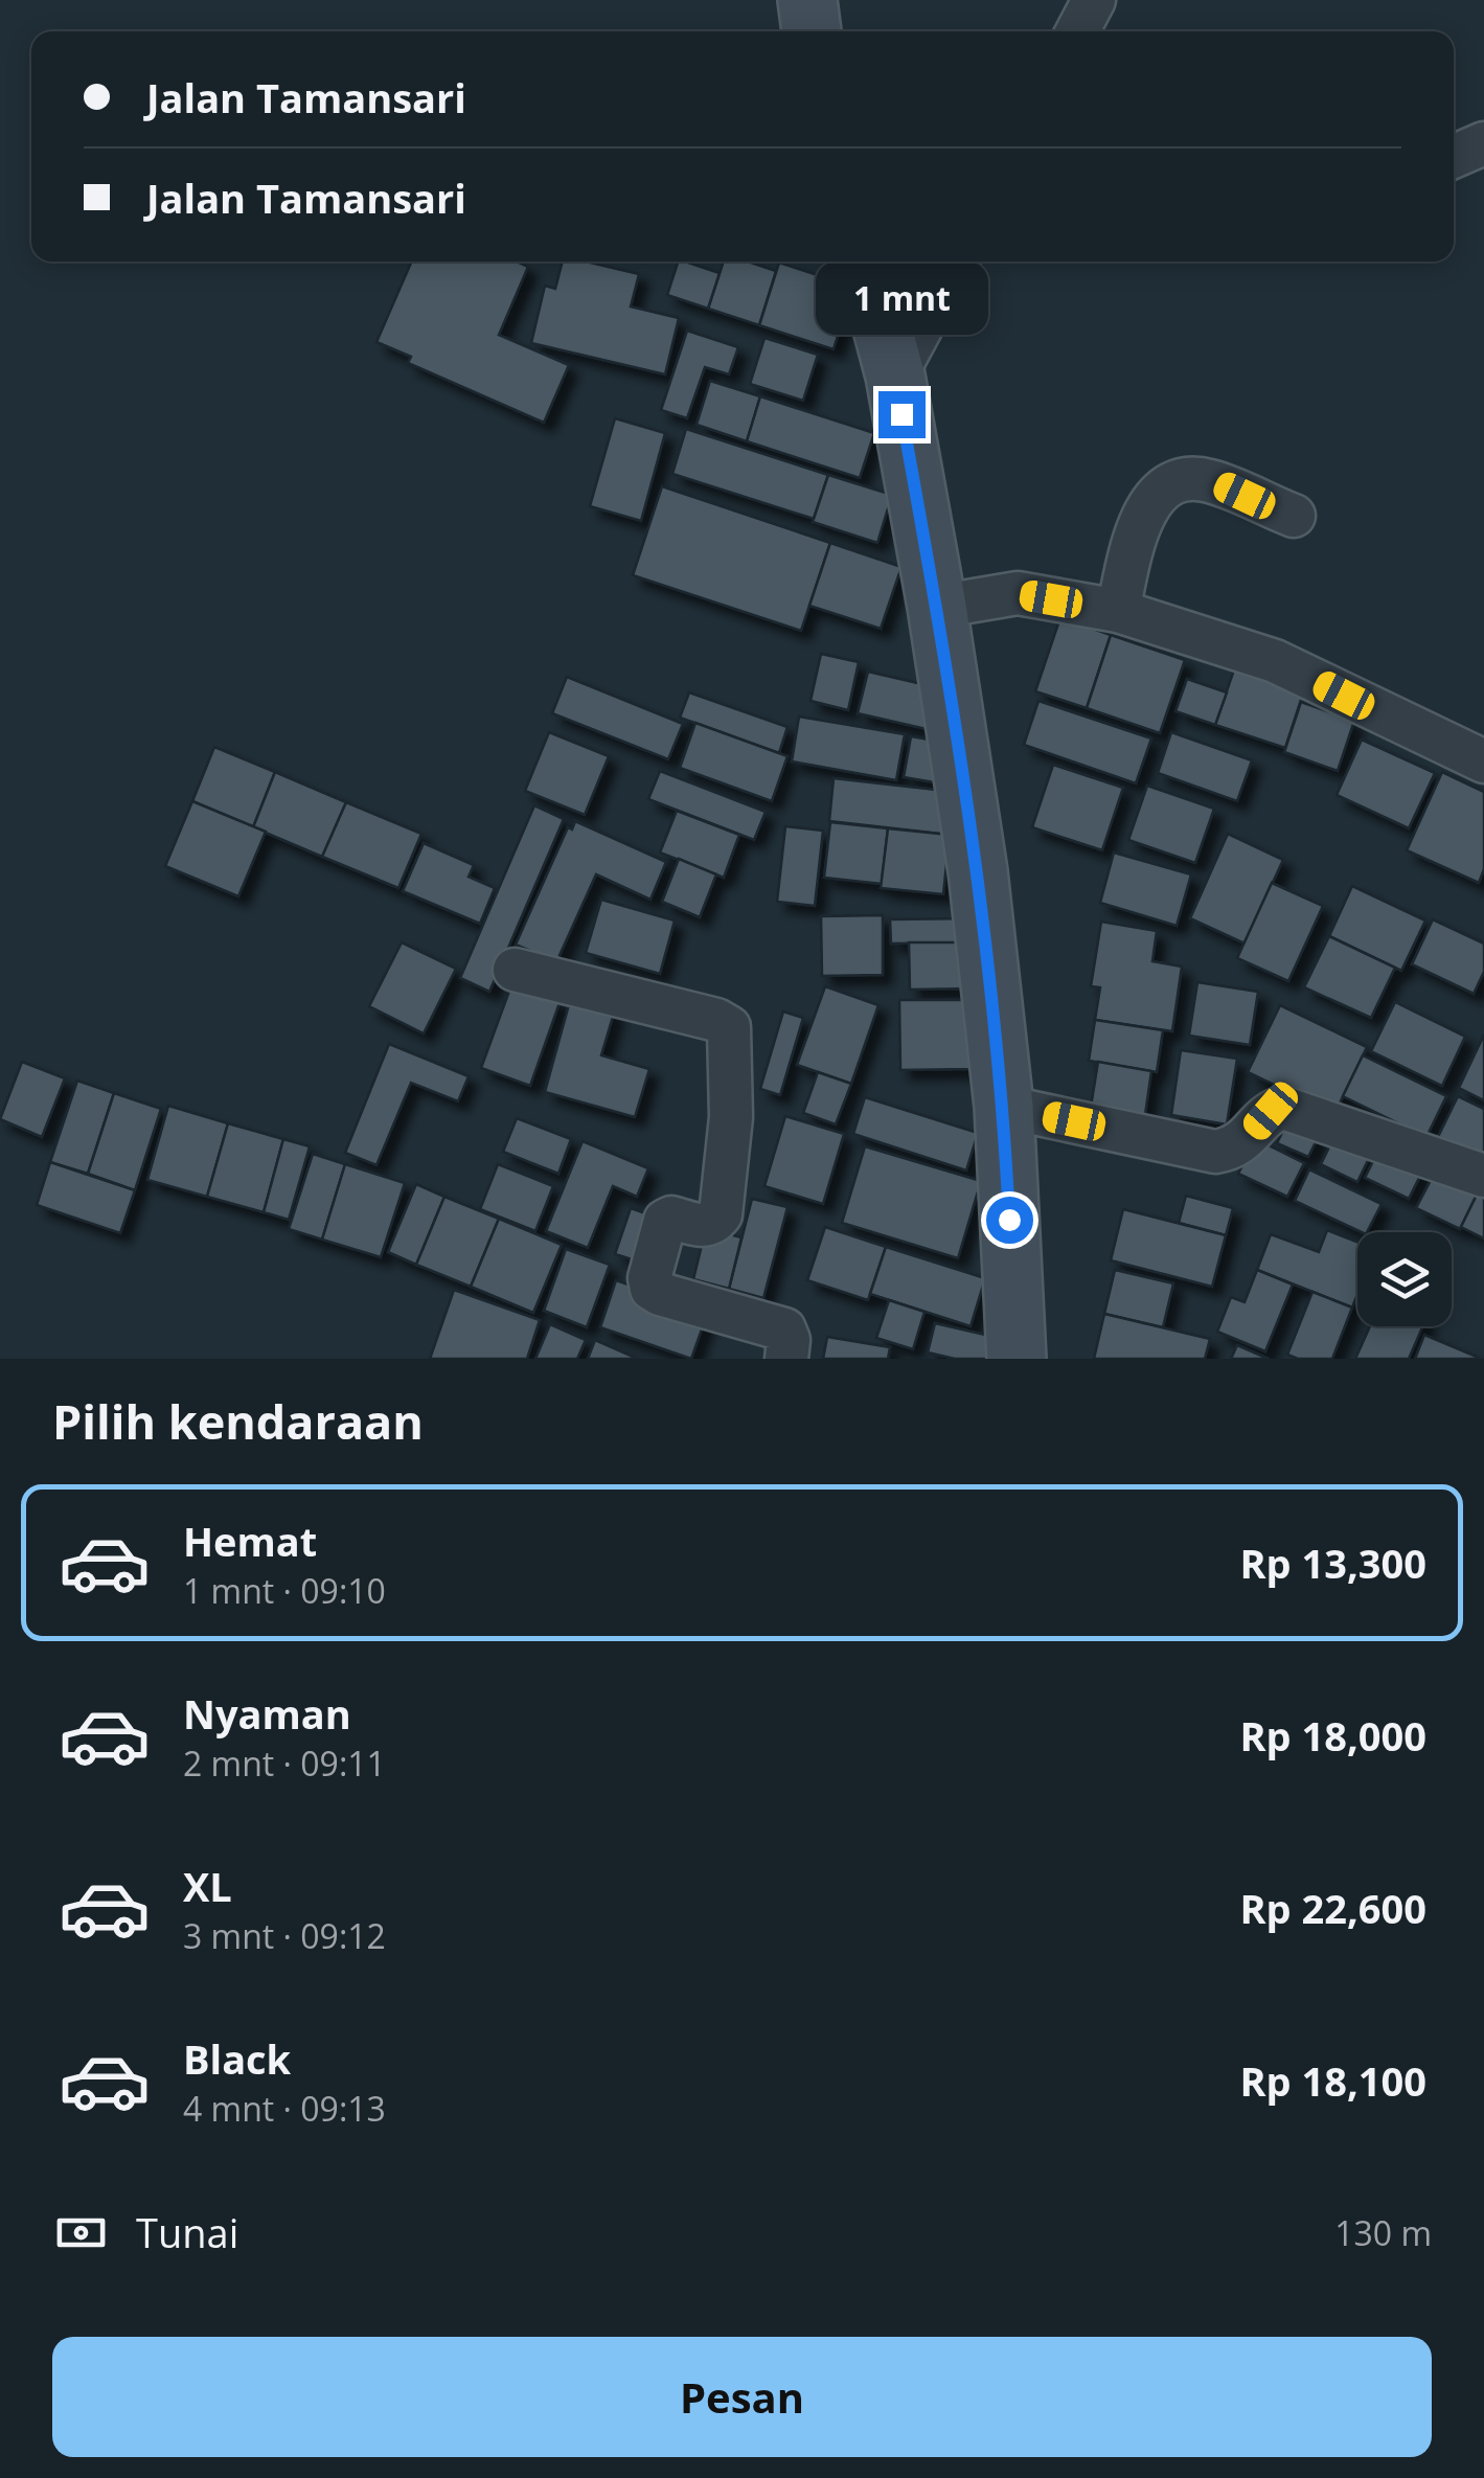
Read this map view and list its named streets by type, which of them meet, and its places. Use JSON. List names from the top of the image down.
{
  "page": {
    "banner": ["Jalan Tamansari", "Jalan Tamansari"],
    "bubble": "1 mnt",
    "heading": "Pilih kendaraan",
    "list": [
      {
        "name": "Hemat",
        "note": "1 mnt · 09:10",
        "value": "Rp 13,300"
      },
      {
        "name": "Nyaman",
        "note": "2 mnt · 09:11",
        "value": "Rp 18,000"
      },
      {
        "name": "XL",
        "note": "3 mnt · 09:12",
        "value": "Rp 22,600"
      },
      {
        "name": "Black",
        "note": "4 mnt · 09:13",
        "value": "Rp 18,100"
      }
    ],
    "pay": ["Tunai", "130 m"],
    "buttons": "Pesan"
  }
}
